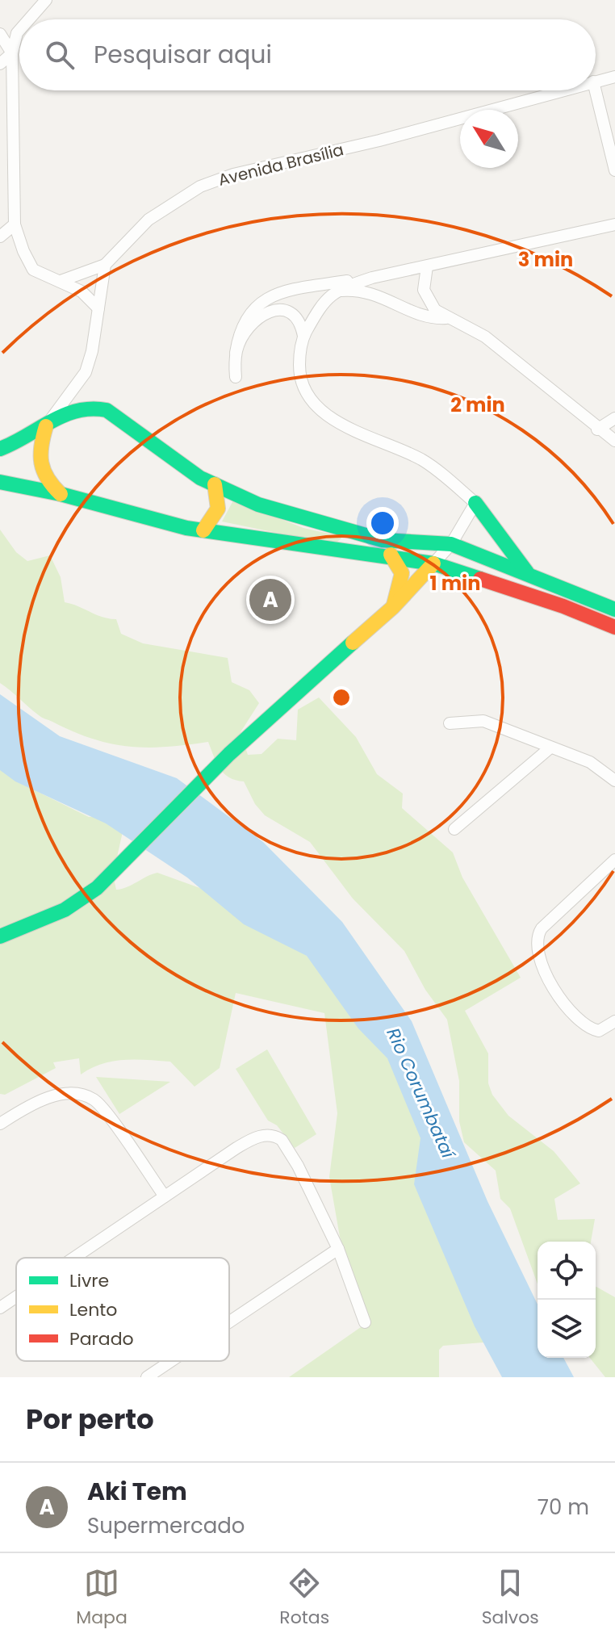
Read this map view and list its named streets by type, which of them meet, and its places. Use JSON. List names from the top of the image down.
{
  "streets": {
    "street": ["Avenida Brasília"]
  },
  "water": ["Rio Corumbataí"],
  "legend": ["Livre", "Lento", "Parado"],
  "north": "top left",
  "page": {
    "search": "Pesquisar aqui",
    "pins": "A",
    "heading": "Por perto",
    "list": [
      {
        "mark": "A",
        "name": "Aki Tem",
        "note": "Supermercado",
        "value": "70 m"
      }
    ],
    "nav": ["Mapa", "Rotas", "Salvos"]
  },
  "rings": ["3 min", "2 min", "1 min"]
}
